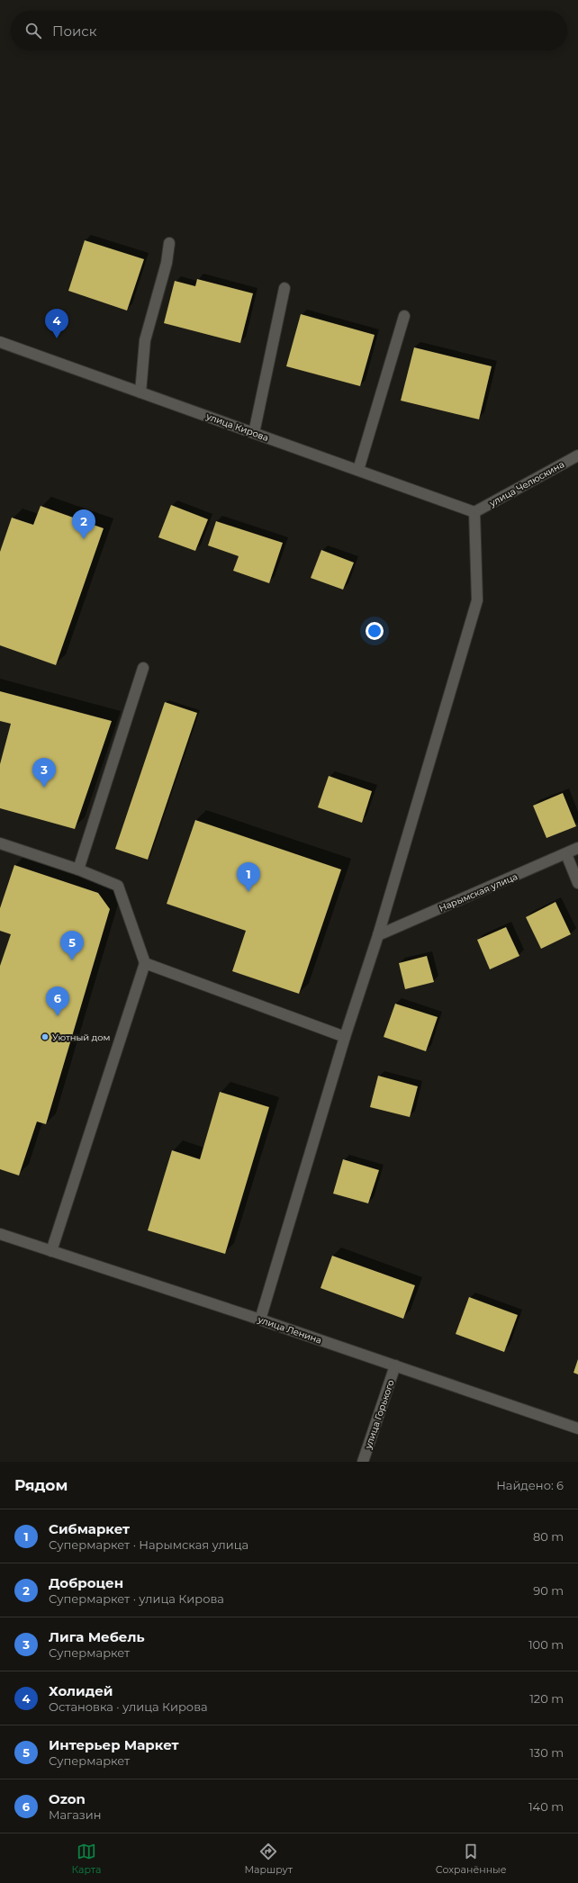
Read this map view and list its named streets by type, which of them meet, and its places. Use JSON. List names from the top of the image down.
{
  "streets": {
    "street": [
      "улица Кирова",
      "улица Челюскина",
      "Нарымская улица",
      "улица Ленина",
      "улица Горького"
    ]
  },
  "crossings": [
    ["улица Кирова", "улица Челюскина"],
    ["улица Ленина", "улица Горького"]
  ],
  "places": ["Уютный дом"],
  "page": {
    "search": "Поиск",
    "pins": [
      "4",
      "2",
      "3",
      "1",
      "5",
      "6"
    ],
    "heading": ["Рядом", "Найдено: 6"],
    "list": [
      {
        "mark": "1",
        "name": "Сибмаркет",
        "note": "Супермаркет · Нарымская улица",
        "value": "80 m"
      },
      {
        "mark": "2",
        "name": "Доброцен",
        "note": "Супермаркет · улица Кирова",
        "value": "90 m"
      },
      {
        "mark": "3",
        "name": "Лига Мебель",
        "note": "Супермаркет",
        "value": "100 m"
      },
      {
        "mark": "4",
        "name": "Холидей",
        "note": "Остановка · улица Кирова",
        "value": "120 m"
      },
      {
        "mark": "5",
        "name": "Интерьер Маркет",
        "note": "Супермаркет",
        "value": "130 m"
      },
      {
        "mark": "6",
        "name": "Ozon",
        "note": "Магазин",
        "value": "140 m"
      }
    ],
    "nav": ["Карта", "Маршрут", "Сохранённые"]
  }
}
